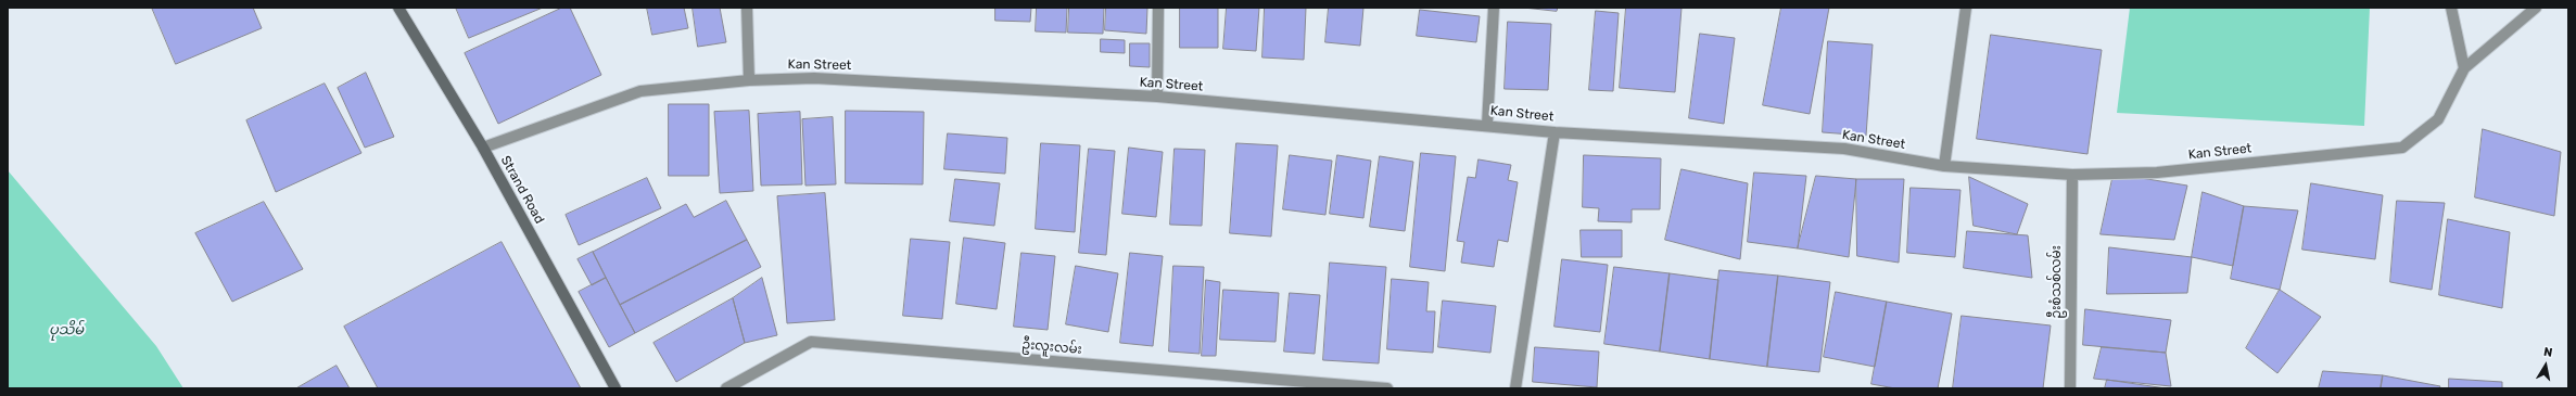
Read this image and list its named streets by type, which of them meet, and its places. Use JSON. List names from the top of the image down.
{
  "streets": {
    "main road": ["Strand Road"],
    "street": ["Kan Street", "ဦးစံသစ်လမ်း", "ဦးလူးလမ်း"]
  },
  "crossings": [
    ["Kan Street", "Strand Road"],
    ["Kan Street", "ဦးစံသစ်လမ်း"]
  ],
  "water": ["ပုသိမ်"],
  "north": "top"
}
